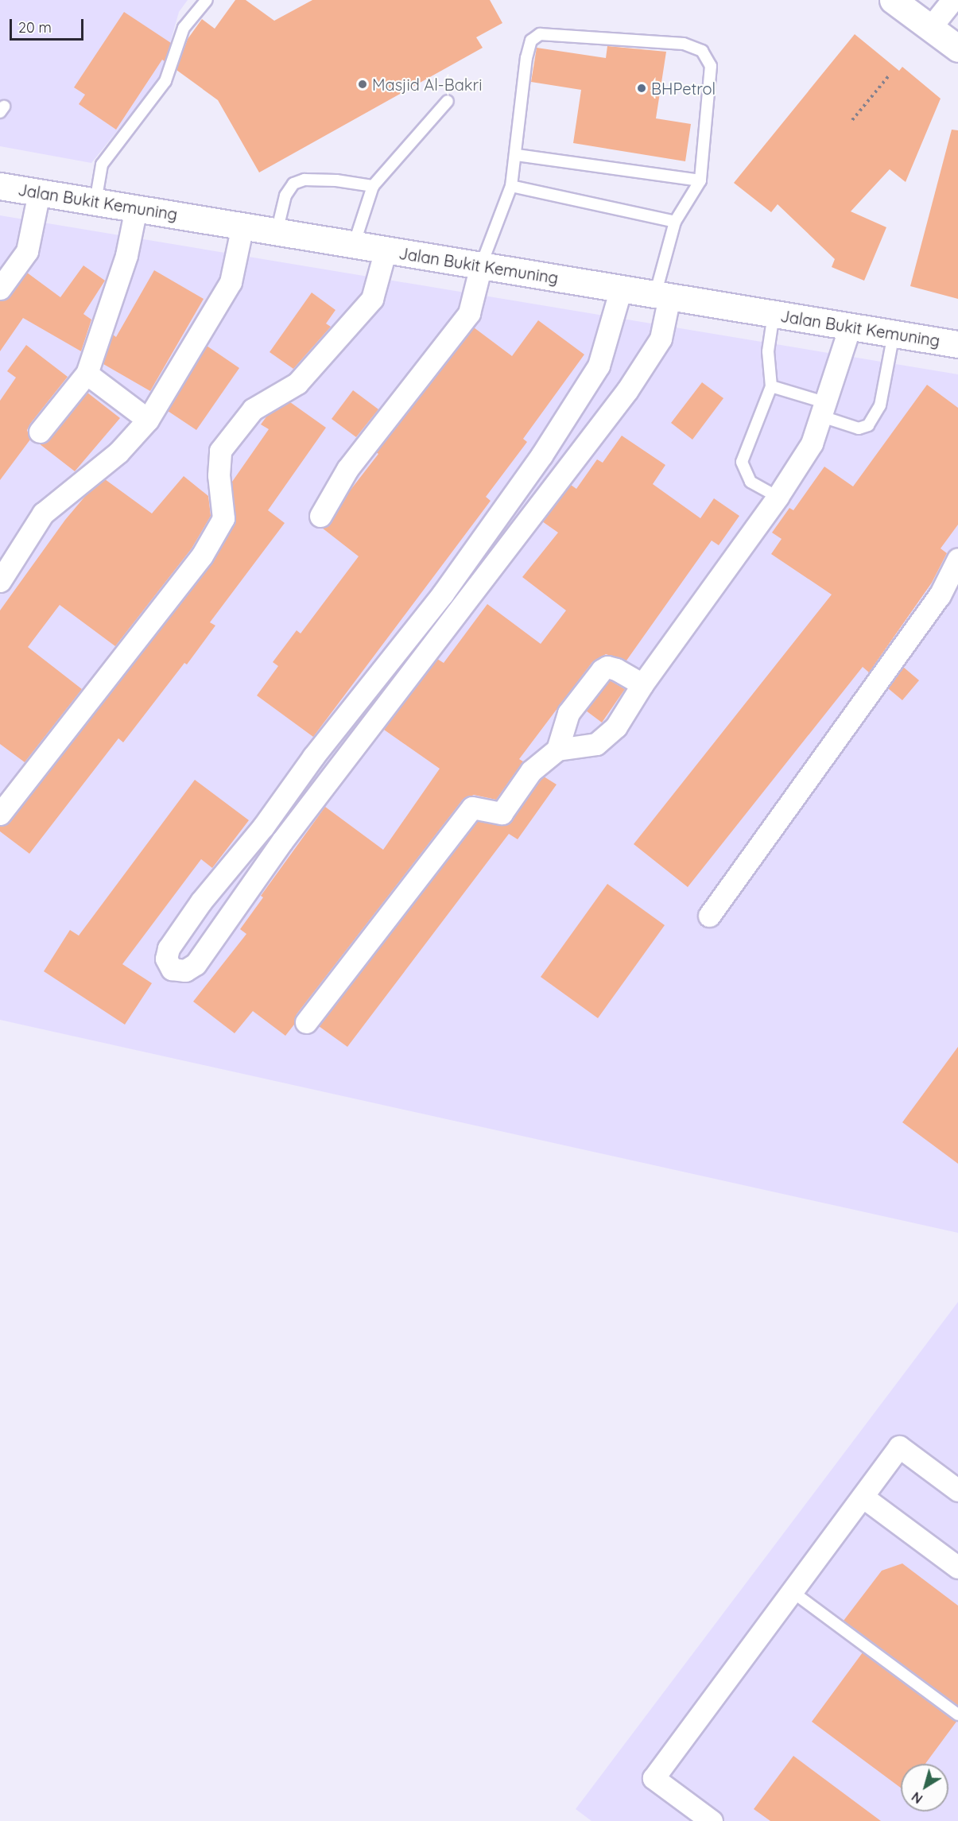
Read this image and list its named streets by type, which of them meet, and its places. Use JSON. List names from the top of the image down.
{
  "streets": {
    "main road": ["Jalan Bukit Kemuning"]
  },
  "places": ["Masjid Al-Bakri", "BHPetrol"],
  "scale_bar": "20 m",
  "north": "bottom left"
}
